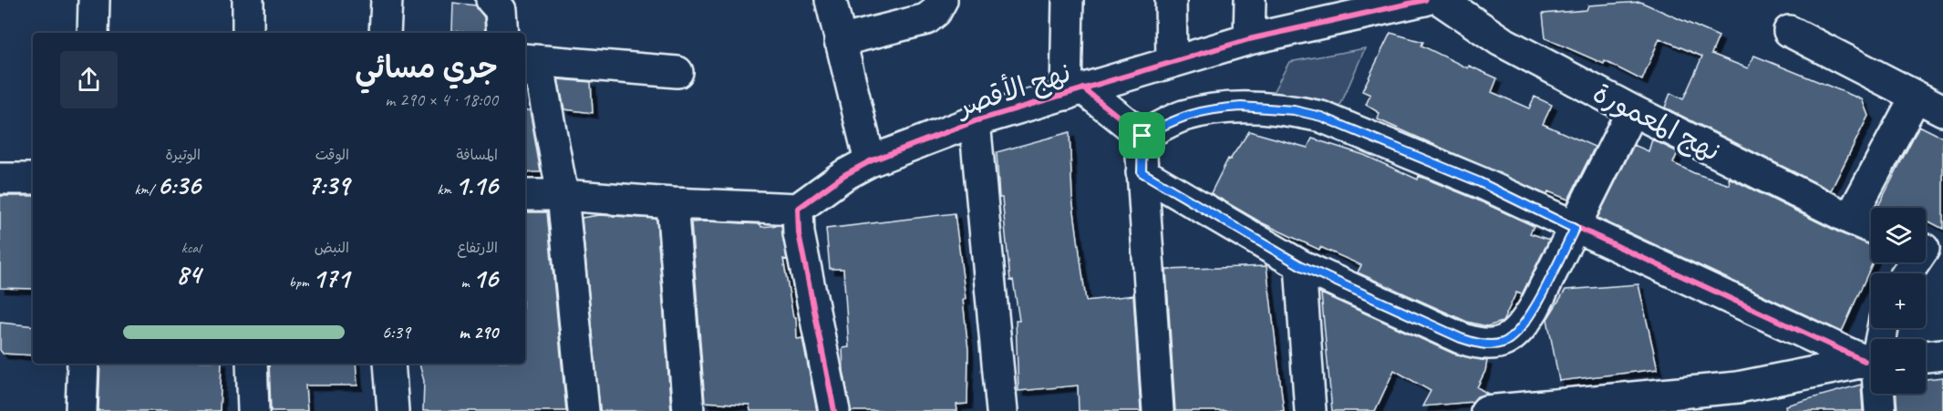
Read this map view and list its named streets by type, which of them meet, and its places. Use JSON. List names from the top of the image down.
{
  "streets": {
    "street": ["نهج الأقصر", "نهج المعمورة"]
  },
  "page": {
    "heading": ["جري مسائي", "18:00 · 4 × 290 m"],
    "stats": [
      ["المسافة", "1.16 km"],
      ["الوقت", "7:39"],
      ["الوتيرة", "6:36 /km"],
      ["الارتفاع", "16 m"],
      ["النبض", "171 bpm"],
      ["kcal", "84"]
    ],
    "map_buttons": ["+", "−"],
    "list": [
      {
        "name": "290 m",
        "note": "6:39"
      }
    ]
  }
}
